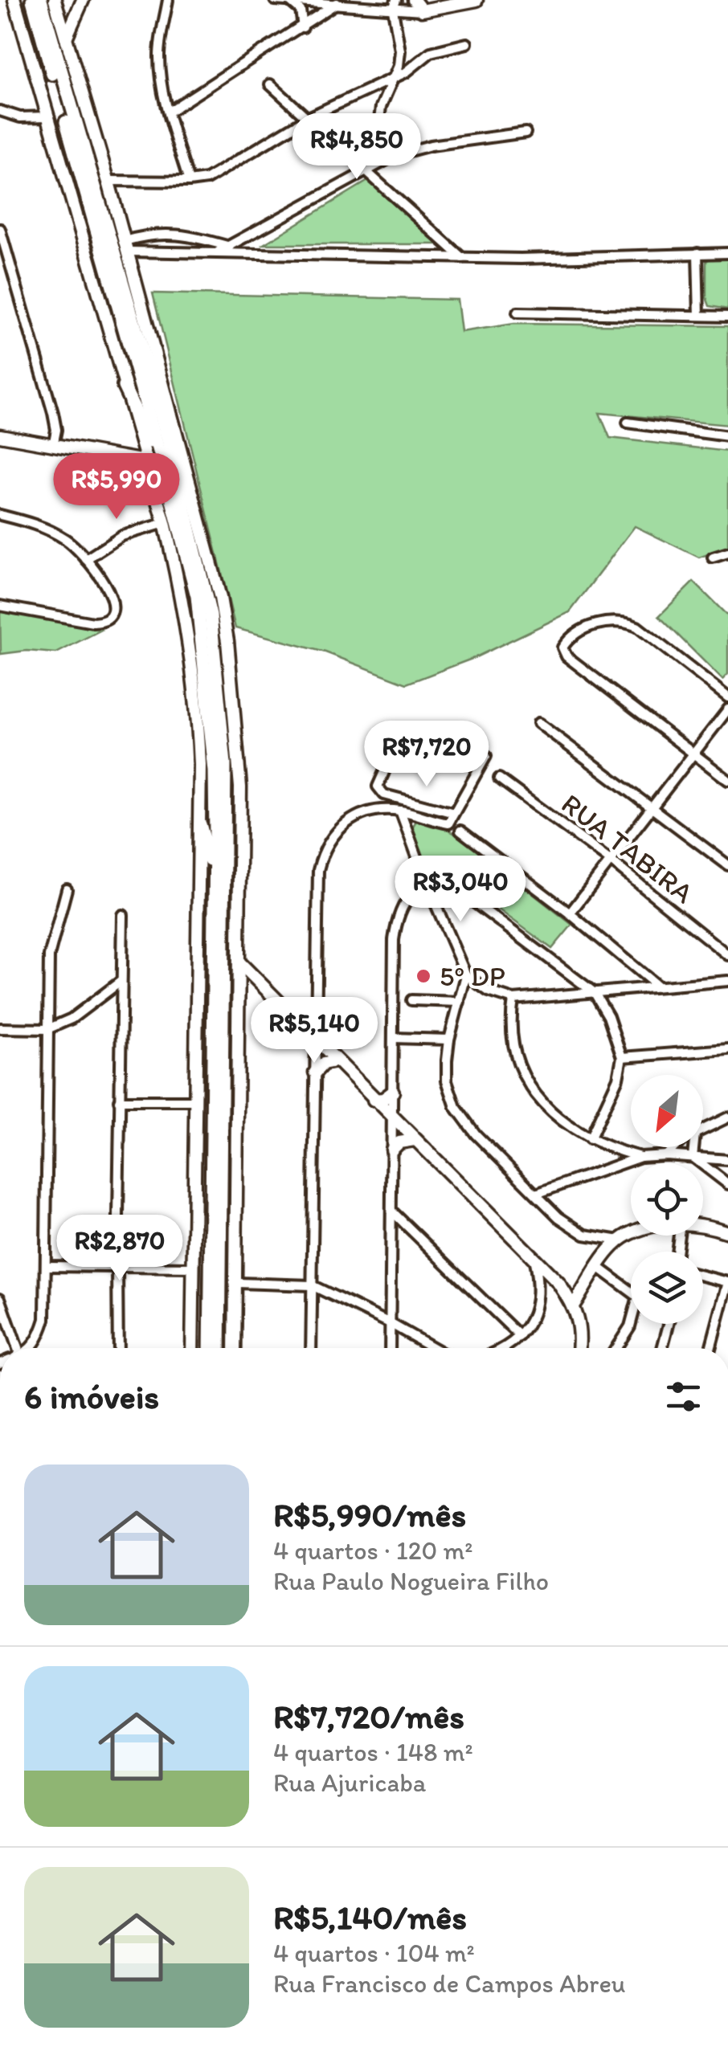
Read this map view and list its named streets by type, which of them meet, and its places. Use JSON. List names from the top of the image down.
{
  "streets": {
    "street": ["RUA TABIRA"]
  },
  "places": ["5º DP"],
  "north": "bottom left",
  "page": {
    "price": [
      "R$4,850",
      "R$5,990",
      "R$7,720",
      "R$3,040",
      "R$5,140",
      "R$2,870"
    ],
    "heading": "6 imóveis",
    "list": [
      {
        "name": "R$5,990/mês",
        "note": "4 quartos · 120 m² · Rua Paulo Nogueira Filho"
      },
      {
        "name": "R$7,720/mês",
        "note": "4 quartos · 148 m² · Rua Ajuricaba"
      },
      {
        "name": "R$5,140/mês",
        "note": "4 quartos · 104 m² · Rua Francisco de Campos Abreu"
      }
    ]
  }
}
